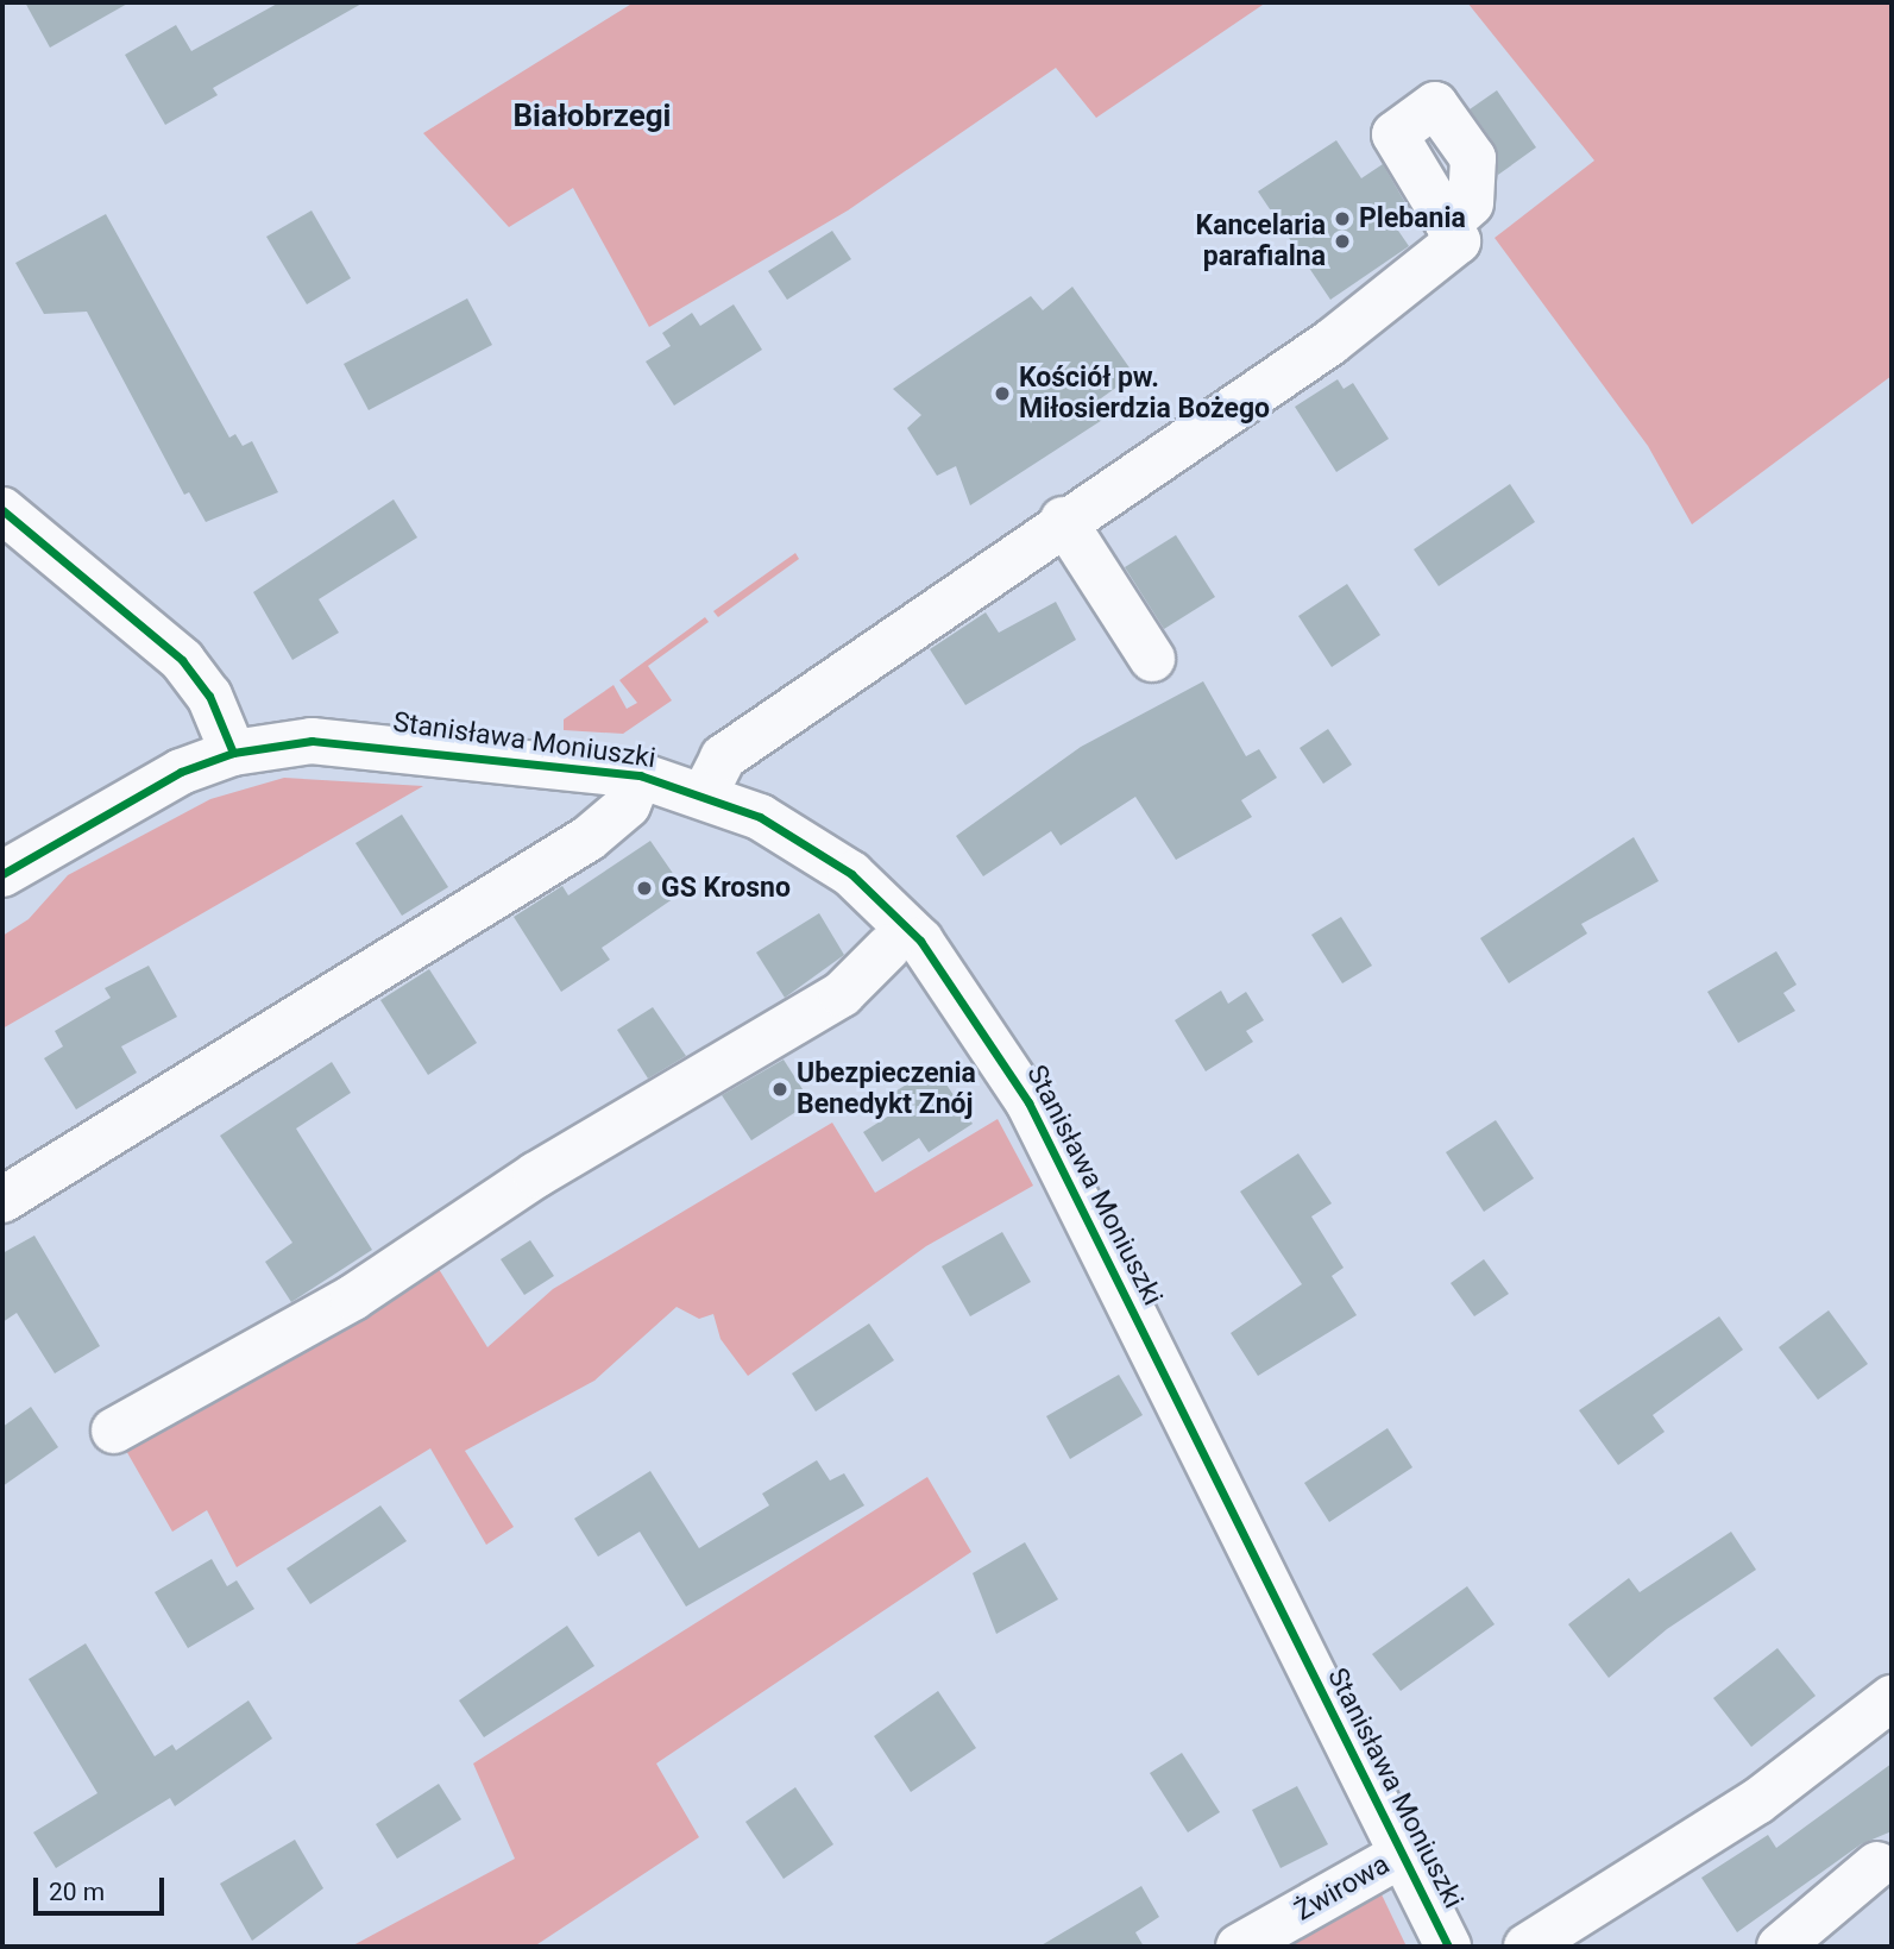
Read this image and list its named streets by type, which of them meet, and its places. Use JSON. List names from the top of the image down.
{
  "streets": {
    "street": ["Stanisława Moniuszki", "Żwirowa"]
  },
  "crossings": [
    ["Stanisława Moniuszki", "Żwirowa"]
  ],
  "districts": ["Białobrzegi"],
  "places": [
    "Plebania",
    "Kancelaria parafialna",
    "Kościół pw. Miłosierdzia Bożego",
    "GS Krosno",
    "Ubezpieczenia Benedykt Znój"
  ],
  "scale_bar": "20 m"
}
